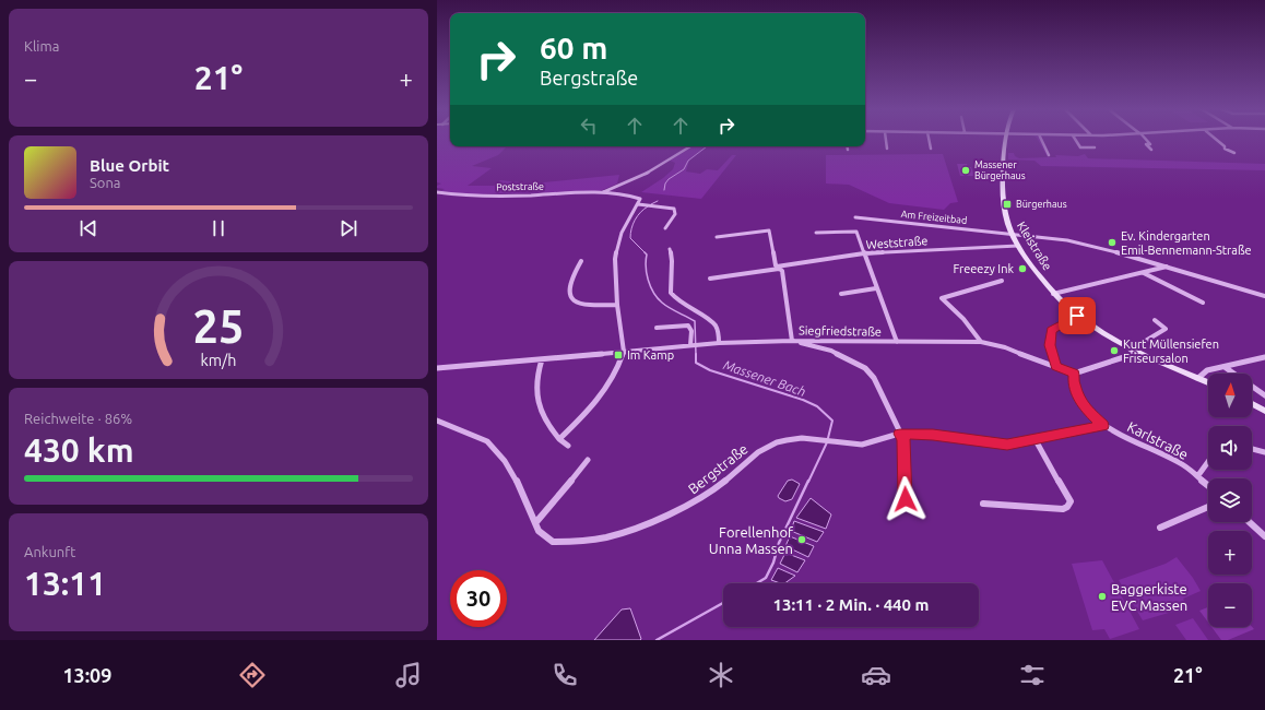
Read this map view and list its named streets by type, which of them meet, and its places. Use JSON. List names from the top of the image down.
{
  "streets": {
    "main road": ["Kleistraße"],
    "street": [
      "Poststraße",
      "Am Freizeitbad",
      "Weststraße",
      "Siegfriedstraße",
      "Karlstraße",
      "Bergstraße"
    ]
  },
  "crossings": [
    ["Am Freizeitbad", "Kleistraße"],
    ["Weststraße", "Kleistraße"],
    ["Siegfriedstraße", "Karlstraße"],
    ["Karlstraße", "Bergstraße"]
  ],
  "water": ["Massener Bach"],
  "places": {
    "other": [
      "Massener Bürgerhaus",
      "Ev. Kindergarten Emil-Bennemann-Straße",
      "Freeezy Ink",
      "Kurt Müllensiefen Friseursalon",
      "Forellenhof Unna Massen",
      "Baggerkiste EVC Massen"
    ],
    "transit": ["Bürgerhaus", "Im Kamp"]
  },
  "north": "top",
  "page": {
    "tile": [
      "Klima",
      ["Reichweite · 86%", "430 km"],
      ["Ankunft", "13:11"]
    ],
    "turn": ["60 m", "Bergstraße"],
    "heat": ["−", "21°", "+"],
    "song": ["Blue Orbit", "Sona"],
    "map_buttons": ["+", "−"],
    "limit": "30",
    "trip": "13:11 · 2 Min. · 440 m",
    "tabs": ["13:09", "21°"],
    "gauge": ["25", "km/h"]
  }
}
